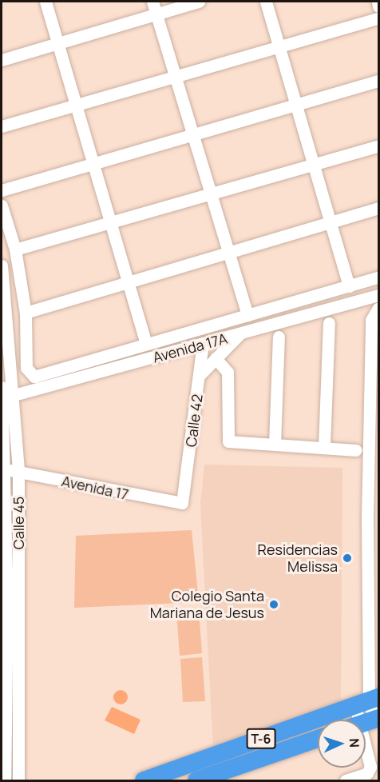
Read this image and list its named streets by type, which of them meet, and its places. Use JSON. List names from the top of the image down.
{
  "streets": {
    "highway": ["T-6"],
    "street": [
      "Avenida 17A",
      "Calle 42",
      "Avenida 17",
      "Calle 45"
    ]
  },
  "crossings": [
    ["Avenida 17A", "Calle 42"],
    ["Avenida 17A", "Calle 45"],
    ["Calle 42", "Avenida 17"],
    ["Avenida 17", "Calle 45"]
  ],
  "places": ["Residencias Melissa", "Colegio Santa Mariana de Jesus"],
  "north": "right"
}
